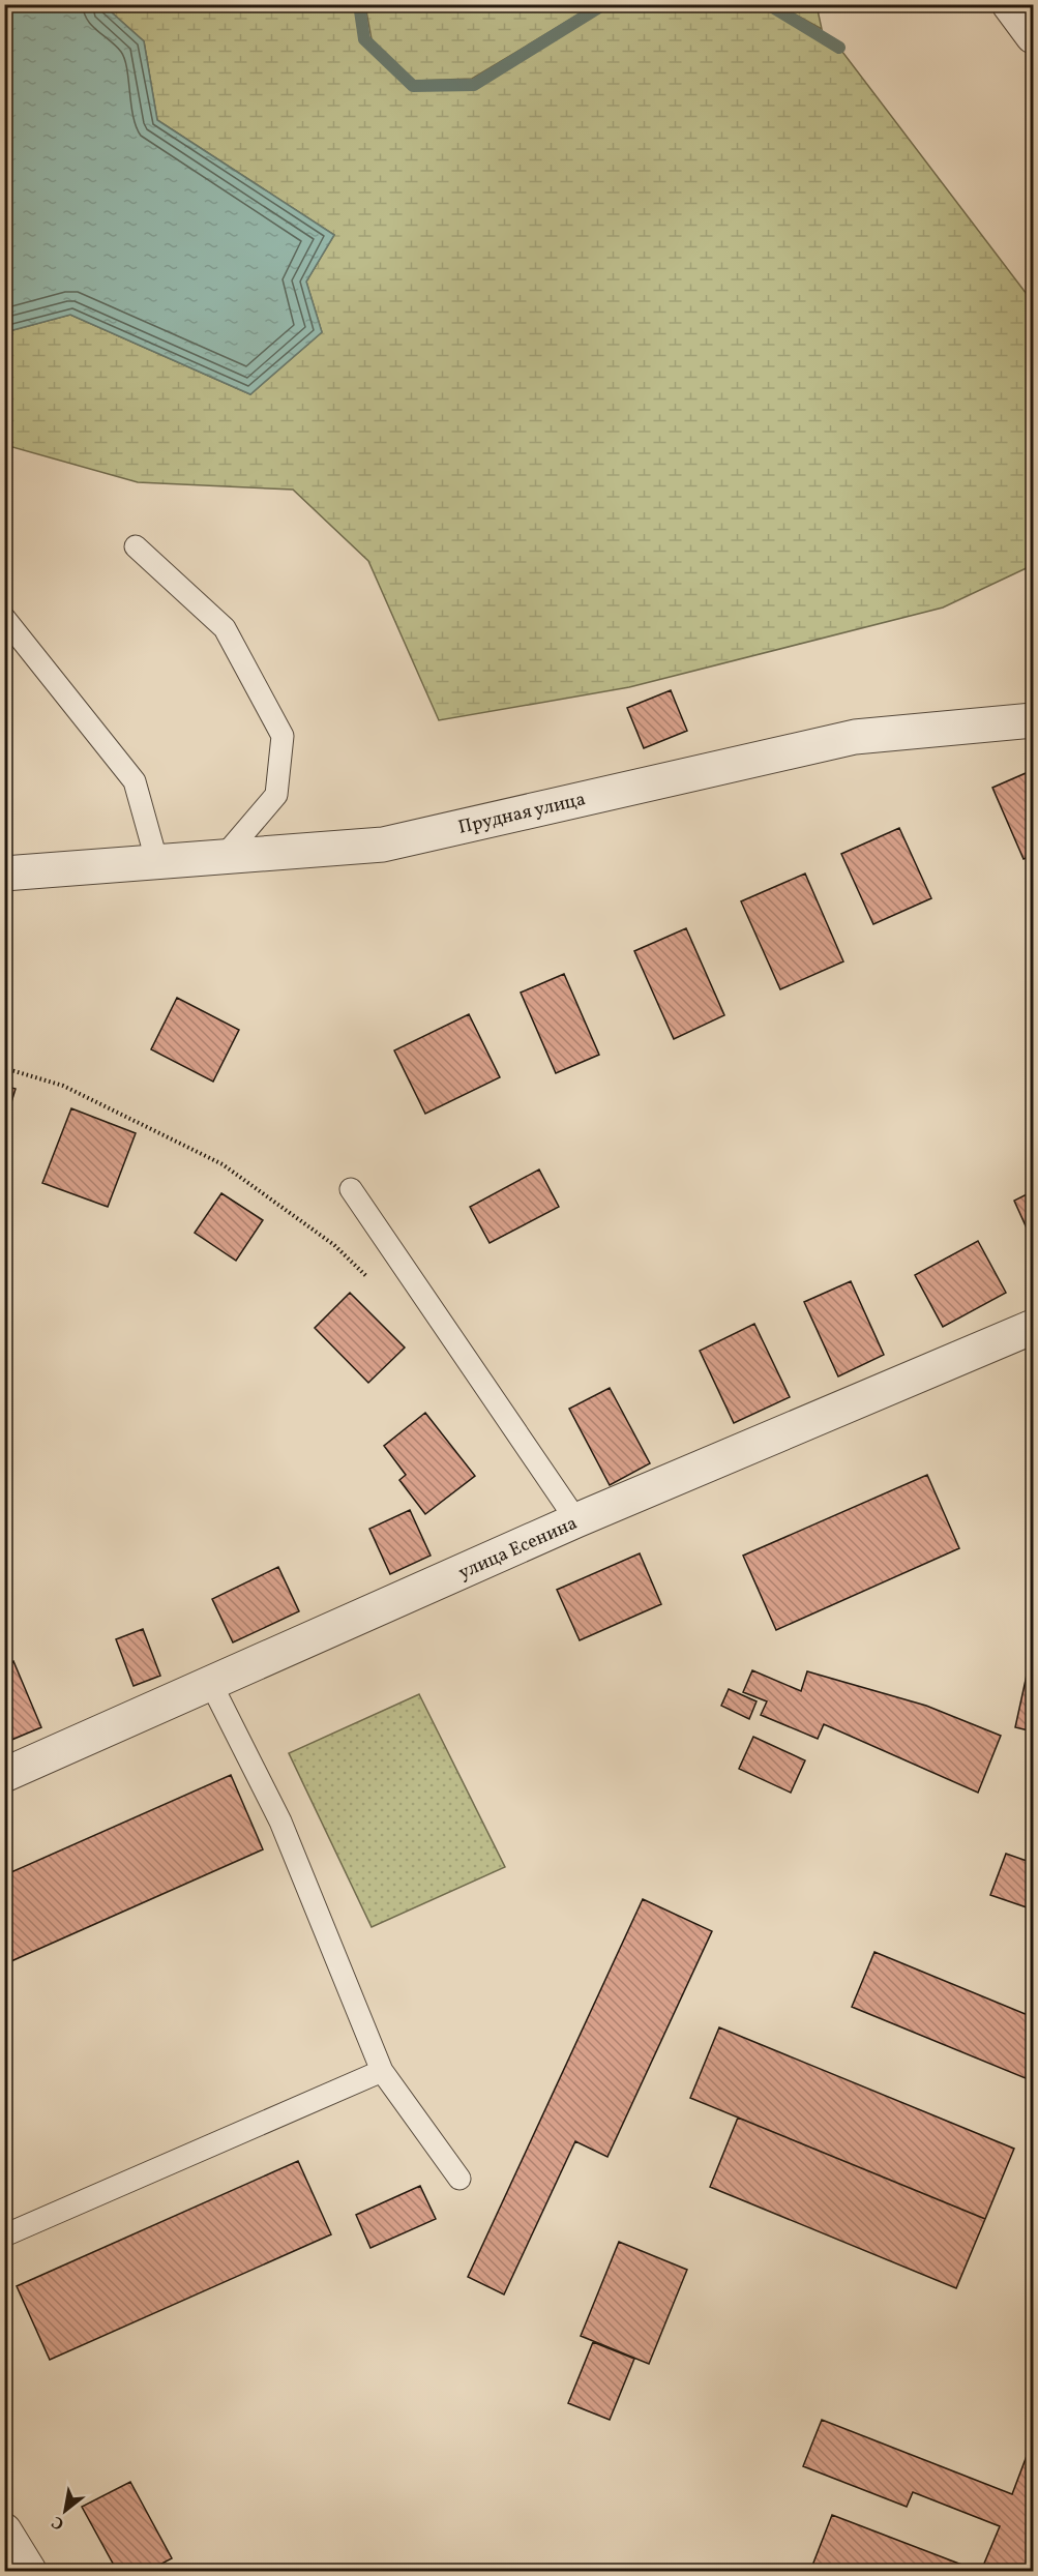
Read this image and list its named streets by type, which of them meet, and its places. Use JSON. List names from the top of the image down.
{
  "streets": {
    "street": ["Прудная улица", "улица Есенина"]
  },
  "north": "bottom left"
}
